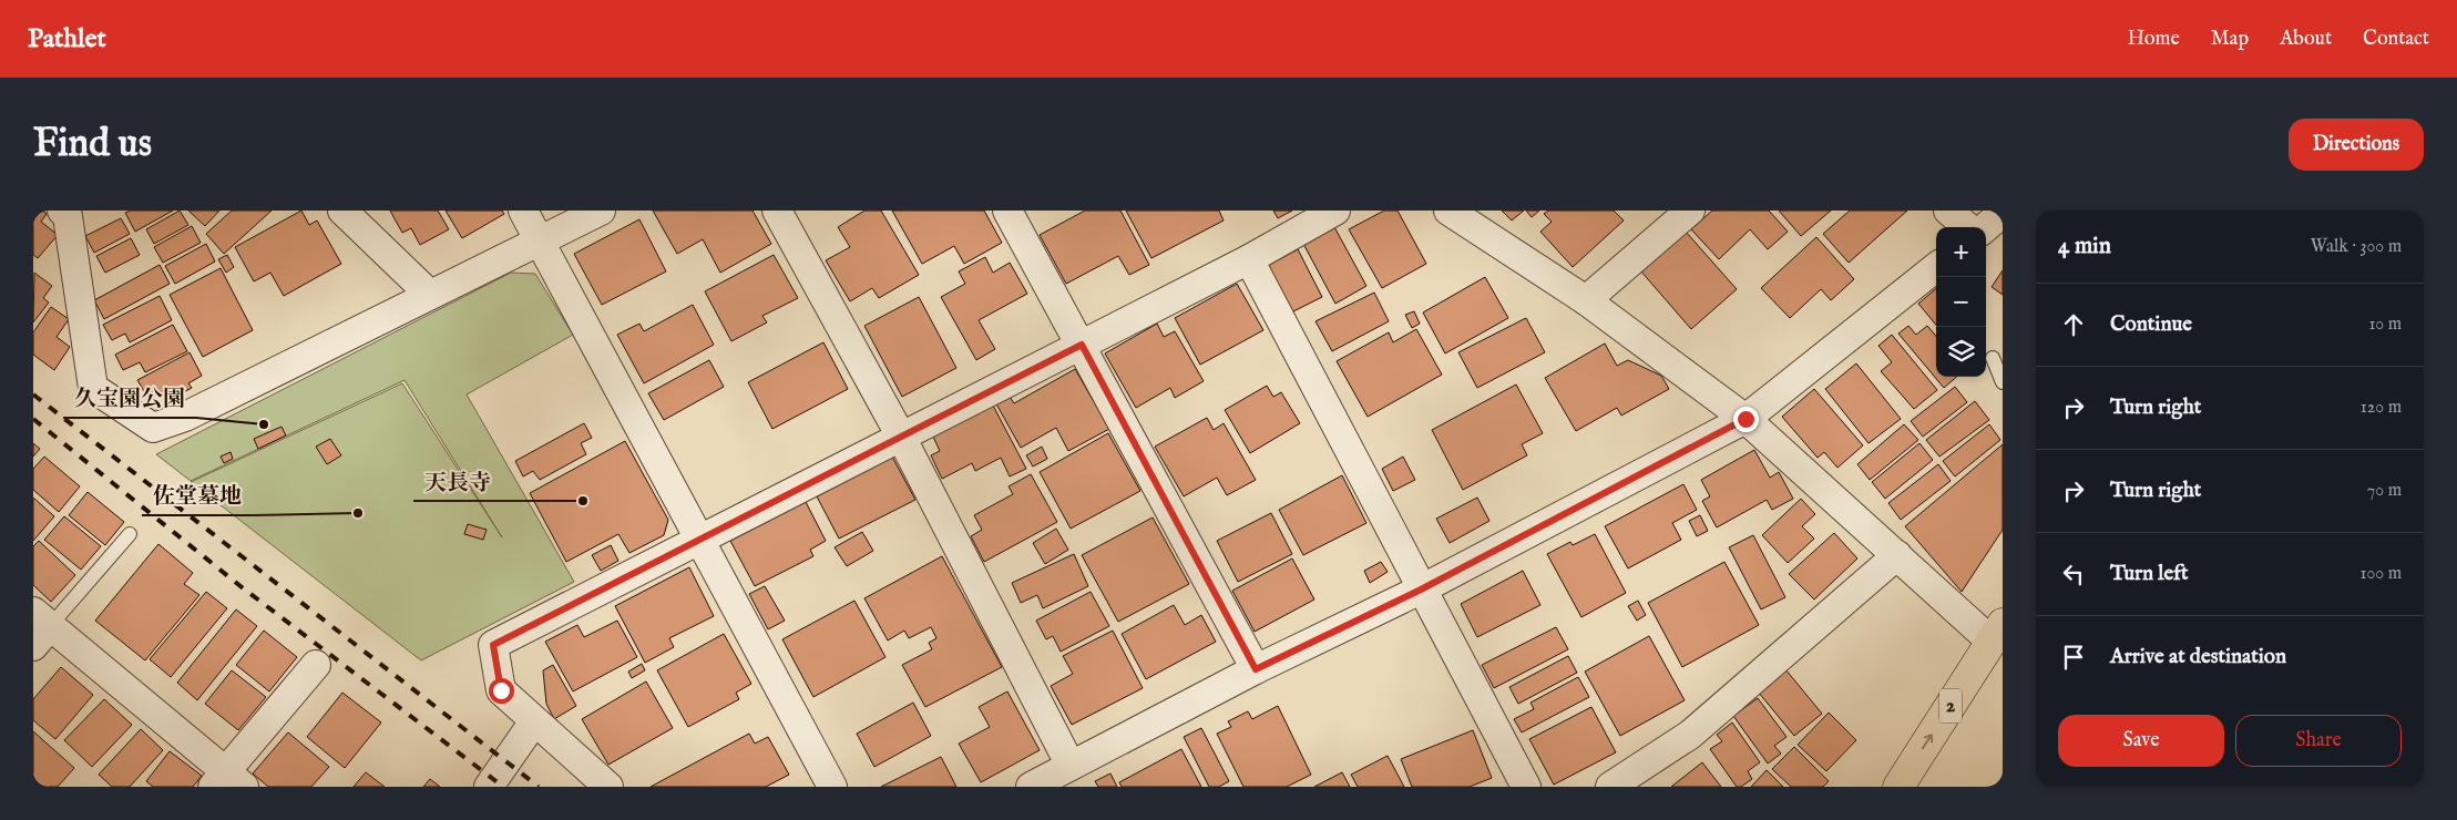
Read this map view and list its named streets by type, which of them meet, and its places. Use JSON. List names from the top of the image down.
{
  "streets": {
    "main road": ["2"]
  },
  "places": ["久宝園公園", "天長寺", "佐堂墓地"],
  "page": {
    "header": "Pathlet",
    "nav": [
      "Home",
      "Map",
      "About",
      "Contact"
    ],
    "buttons": [
      "Directions",
      ["Save", "Share"]
    ],
    "title": "Find us",
    "heading": ["4 min", "Walk · 300 m"],
    "map_buttons": ["+", "−"],
    "list": [
      ["Continue", "10 m"],
      ["Turn right", "120 m"],
      ["Turn right", "70 m"],
      ["Turn left", "100 m"],
      "Arrive at destination"
    ]
  }
}
